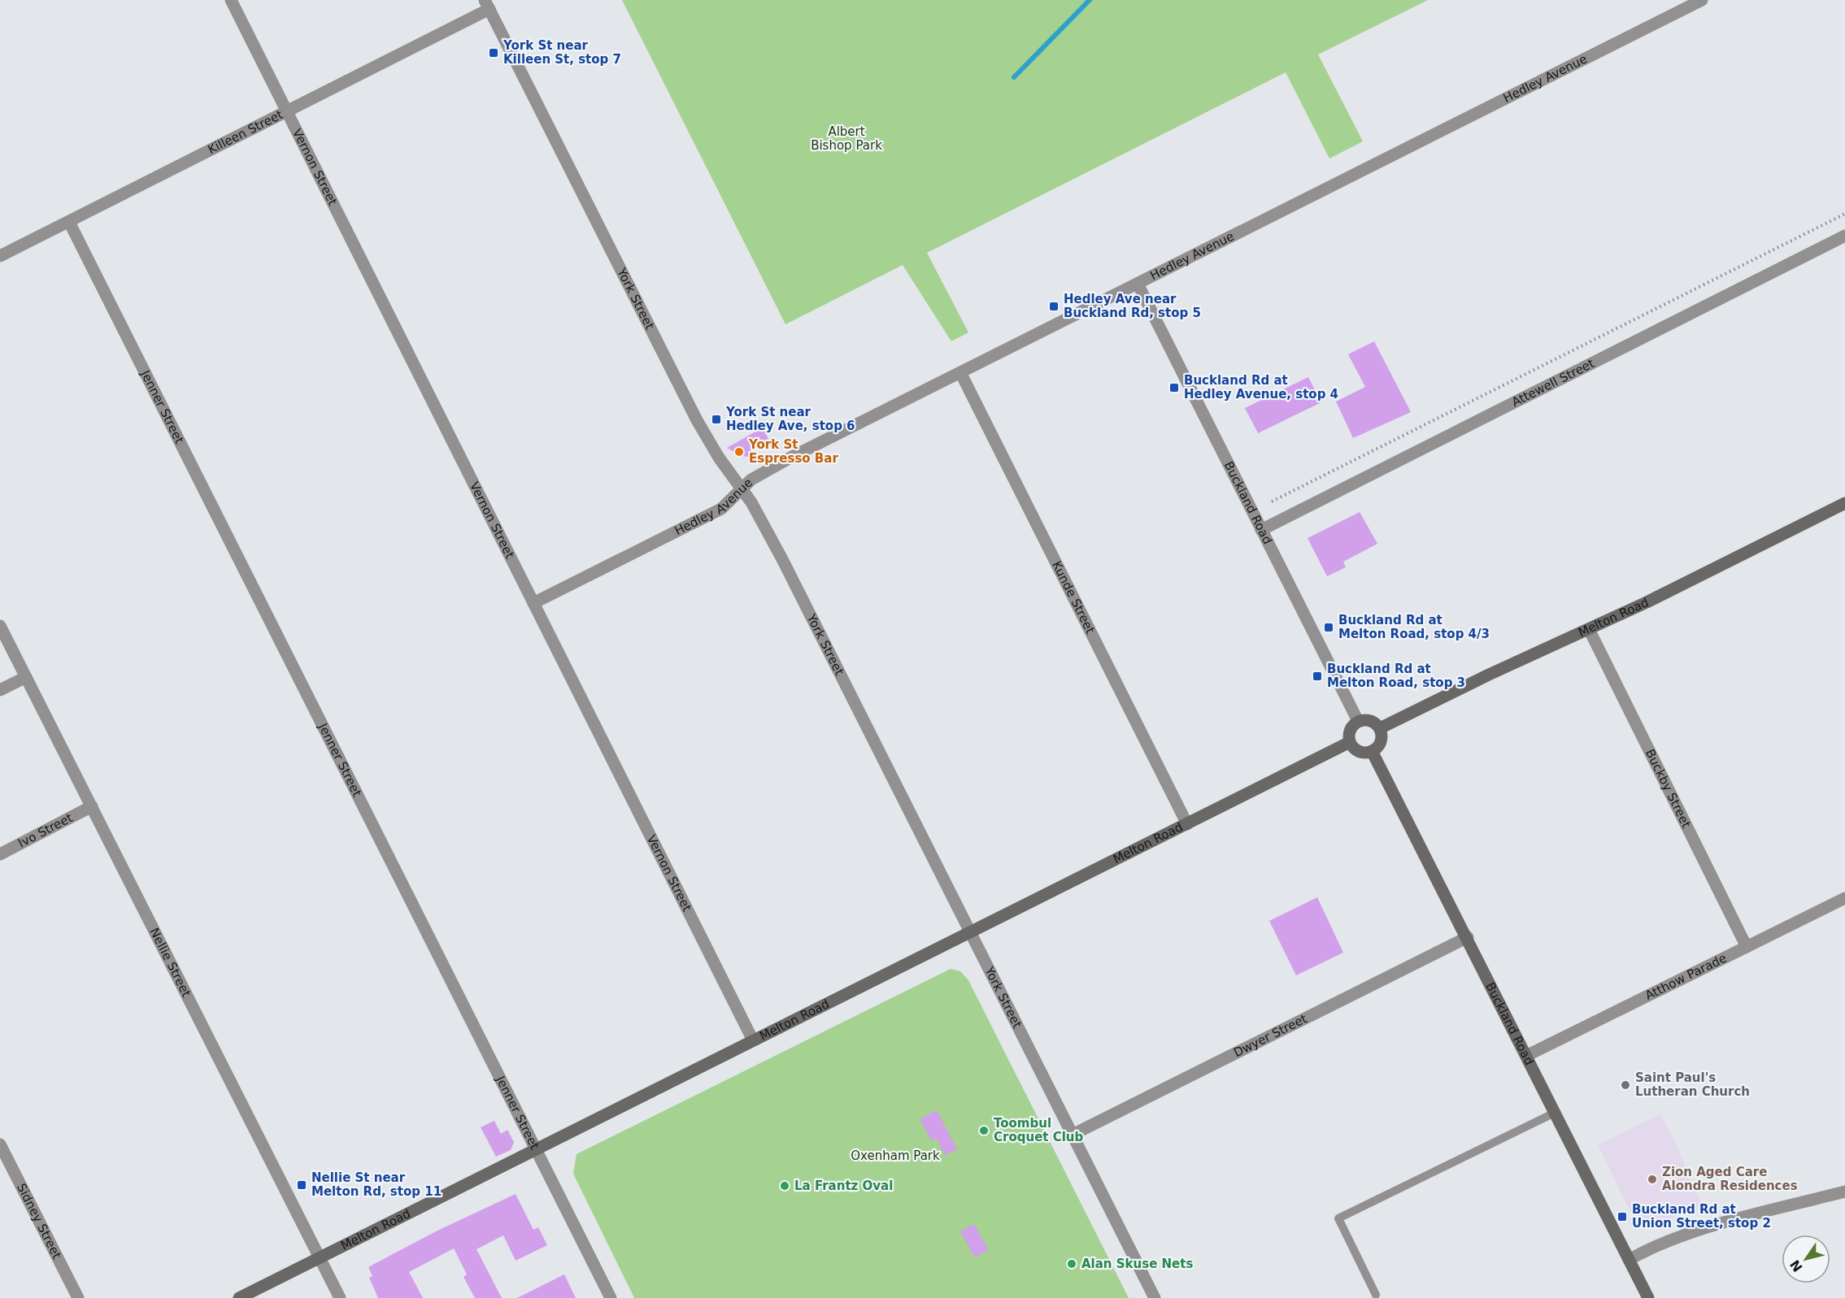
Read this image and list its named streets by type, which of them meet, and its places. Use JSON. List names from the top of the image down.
{
  "streets": {
    "street": [
      "Hedley Avenue",
      "Killeen Street",
      "Vernon Street",
      "York Street",
      "Attewell Street",
      "Jenner Street",
      "Buckland Road",
      "Kunde Street",
      "Melton Road",
      "Buckby Street",
      "Ivo Street",
      "Nellie Street",
      "Atthow Parade",
      "Dwyer Street",
      "Sidney Street"
    ]
  },
  "crossings": [
    ["Hedley Avenue", "Vernon Street"],
    ["Hedley Avenue", "York Street"],
    ["Hedley Avenue", "Buckland Road"],
    ["Hedley Avenue", "Kunde Street"],
    ["Killeen Street", "Vernon Street"],
    ["Killeen Street", "York Street"],
    ["Killeen Street", "Jenner Street"],
    ["Vernon Street", "Melton Road"],
    ["York Street", "Melton Road"],
    ["York Street", "Dwyer Street"],
    ["Attewell Street", "Buckland Road"],
    ["Jenner Street", "Melton Road"],
    ["Buckland Road", "Melton Road"],
    ["Buckland Road", "Atthow Parade"],
    ["Buckland Road", "Dwyer Street"],
    ["Kunde Street", "Melton Road"],
    ["Melton Road", "Buckby Street"],
    ["Melton Road", "Nellie Street"],
    ["Buckby Street", "Atthow Parade"],
    ["Ivo Street", "Nellie Street"]
  ],
  "parks": ["Albert Bishop Park", "Oxenham Park"],
  "places": {
    "transit": [
      "York St near Killeen St, stop 7",
      "Hedley Ave near Buckland Rd, stop 5",
      "Buckland Rd at Hedley Avenue, stop 4",
      "York St near Hedley Ave, stop 6",
      "Buckland Rd at Melton Road, stop 4/3",
      "Buckland Rd at Melton Road, stop 3",
      "Nellie St near Melton Rd, stop 11",
      "Buckland Rd at Union Street, stop 2"
    ],
    "other": [
      "York St Espresso Bar",
      "Saint Paul's Lutheran Church",
      "Toombul Croquet Club",
      "Zion Aged Care Alondra Residences",
      "La Frantz Oval",
      "Alan Skuse Nets"
    ]
  },
  "north": "bottom left"
}
